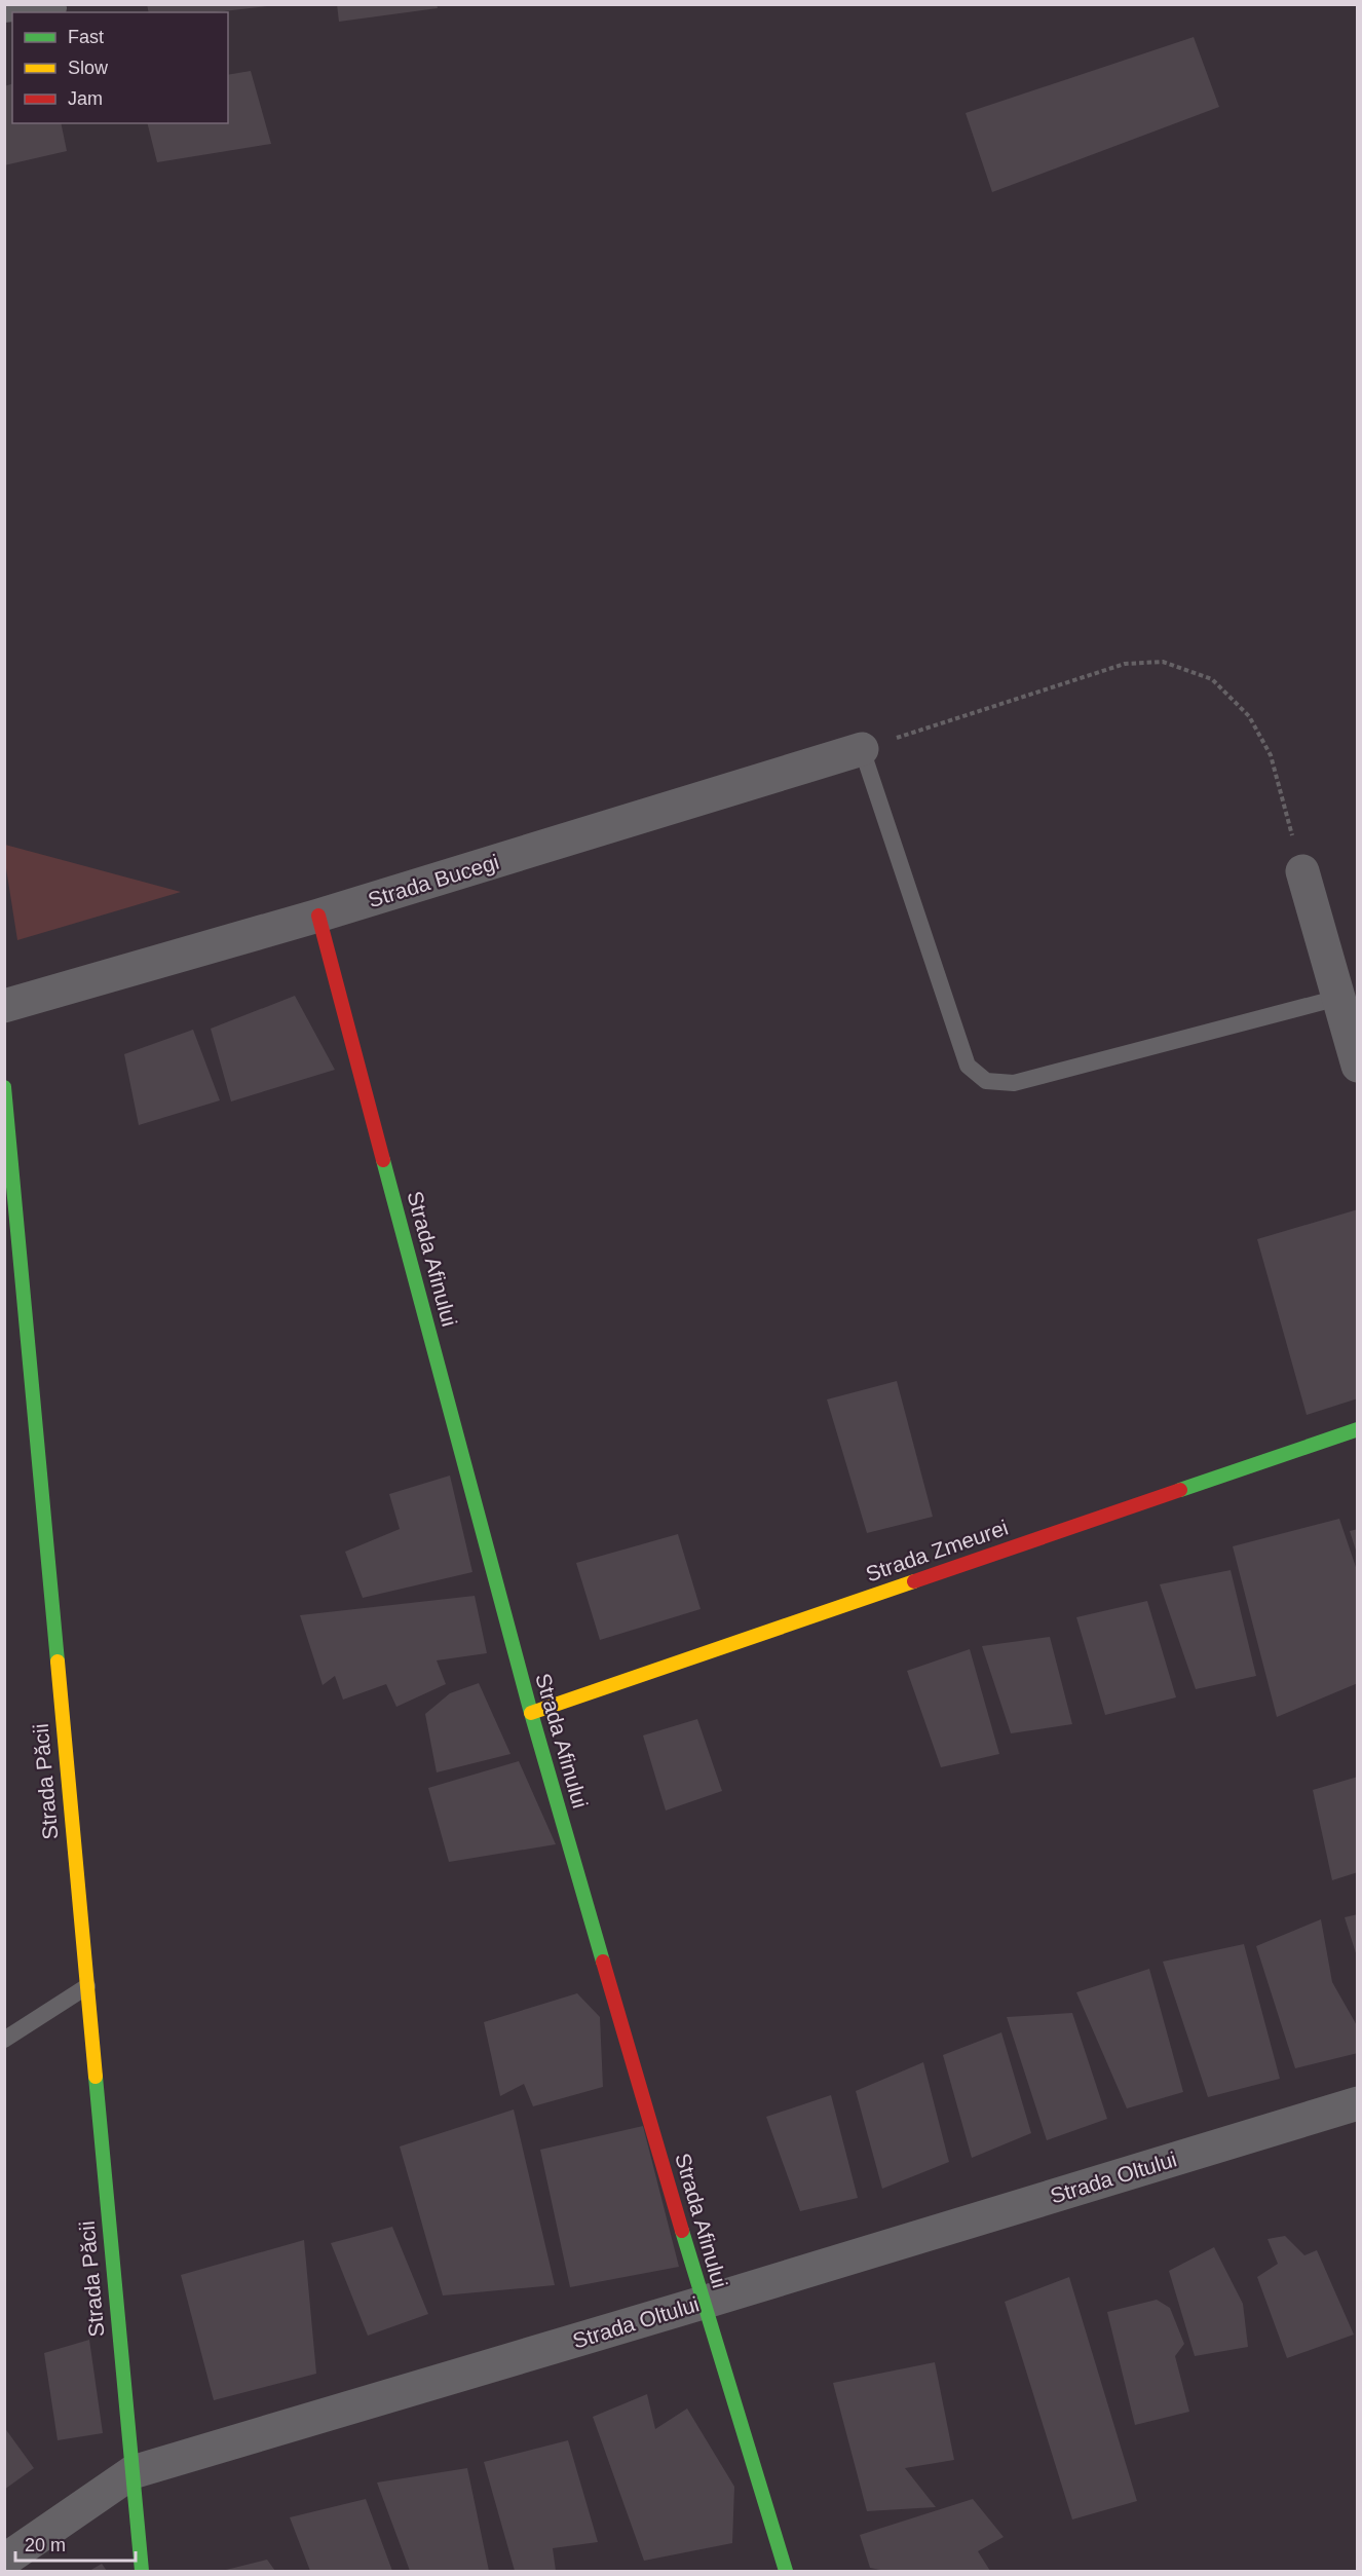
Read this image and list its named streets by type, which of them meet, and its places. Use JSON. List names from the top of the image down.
{
  "streets": {
    "street": [
      "Strada Bucegi",
      "Strada Afinului",
      "Strada Zmeurei",
      "Strada Păcii",
      "Strada Oltului"
    ]
  },
  "crossings": [
    ["Strada Bucegi", "Strada Afinului"],
    ["Strada Afinului", "Strada Zmeurei"],
    ["Strada Afinului", "Strada Oltului"],
    ["Strada Păcii", "Strada Oltului"]
  ],
  "legend": ["Fast", "Slow", "Jam"],
  "scale_bar": "20 m"
}
